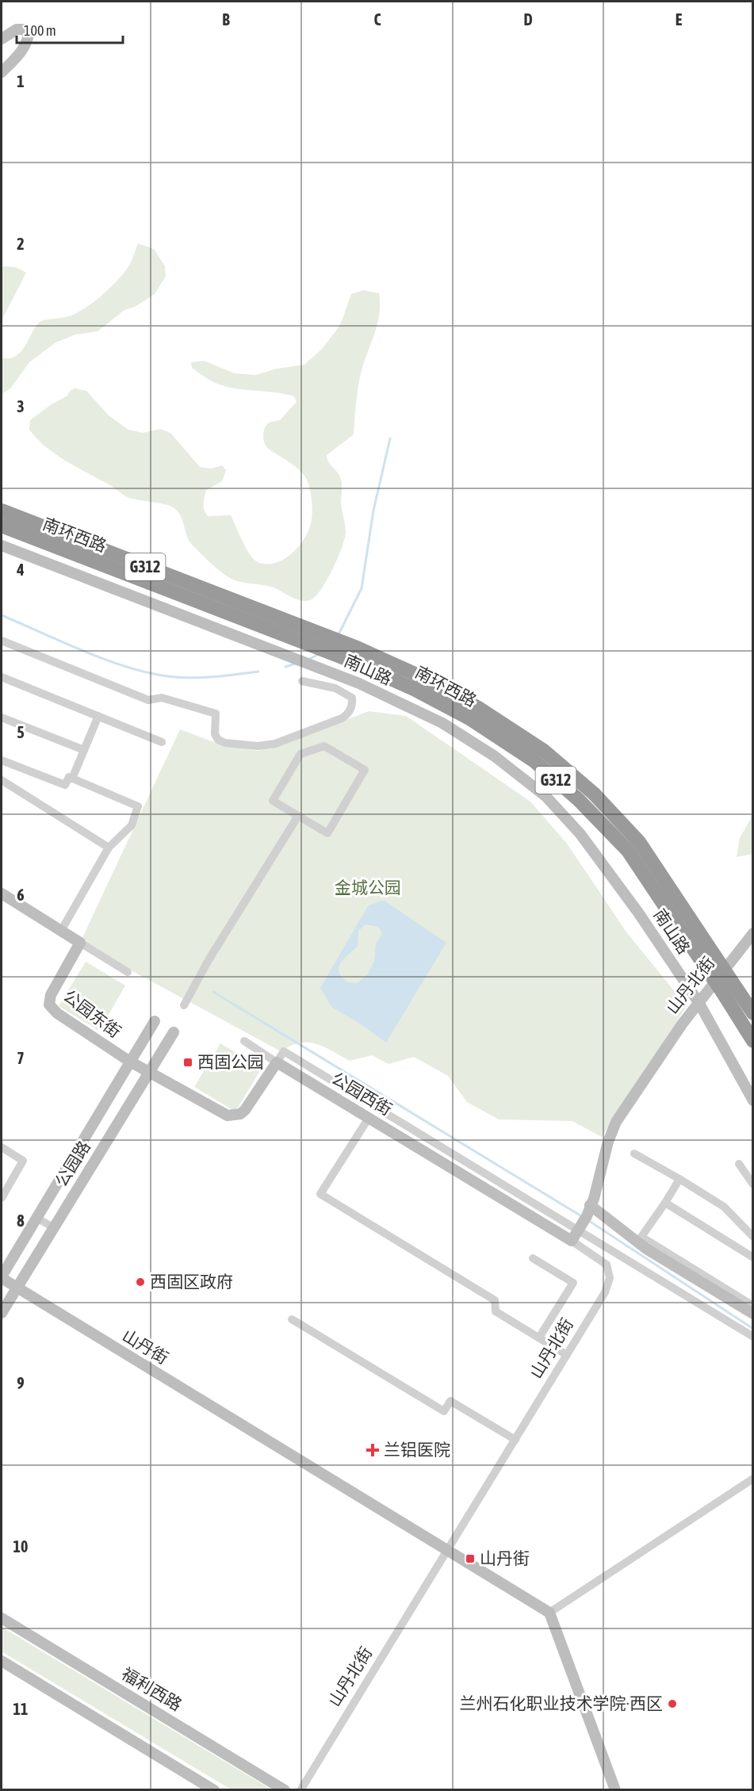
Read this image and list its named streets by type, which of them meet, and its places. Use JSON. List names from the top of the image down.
{
  "streets": {
    "highway": ["南环西路", "G312"],
    "street": [
      "南山路",
      "山丹北街",
      "公园东街",
      "公园西街",
      "公园路",
      "山丹街",
      "福利西路"
    ]
  },
  "crossings": [
    ["南山路", "山丹北街"],
    ["山丹北街", "公园西街"],
    ["山丹北街", "山丹街"],
    ["公园东街", "公园路"],
    ["公园路", "山丹街"]
  ],
  "parks": ["金城公园"],
  "places": {
    "transit": ["西固公园", "山丹街"],
    "other": ["西固区政府", "兰州石化职业技术学院·西区"],
    "health": ["兰铝医院"]
  },
  "scale_bar": "100 m",
  "grid": {
    "columns": [
      "B",
      "C",
      "D",
      "E"
    ],
    "rows": [
      "1",
      "2",
      "3",
      "4",
      "5",
      "6",
      "7",
      "8",
      "9",
      "10",
      "11"
    ]
  }
}
